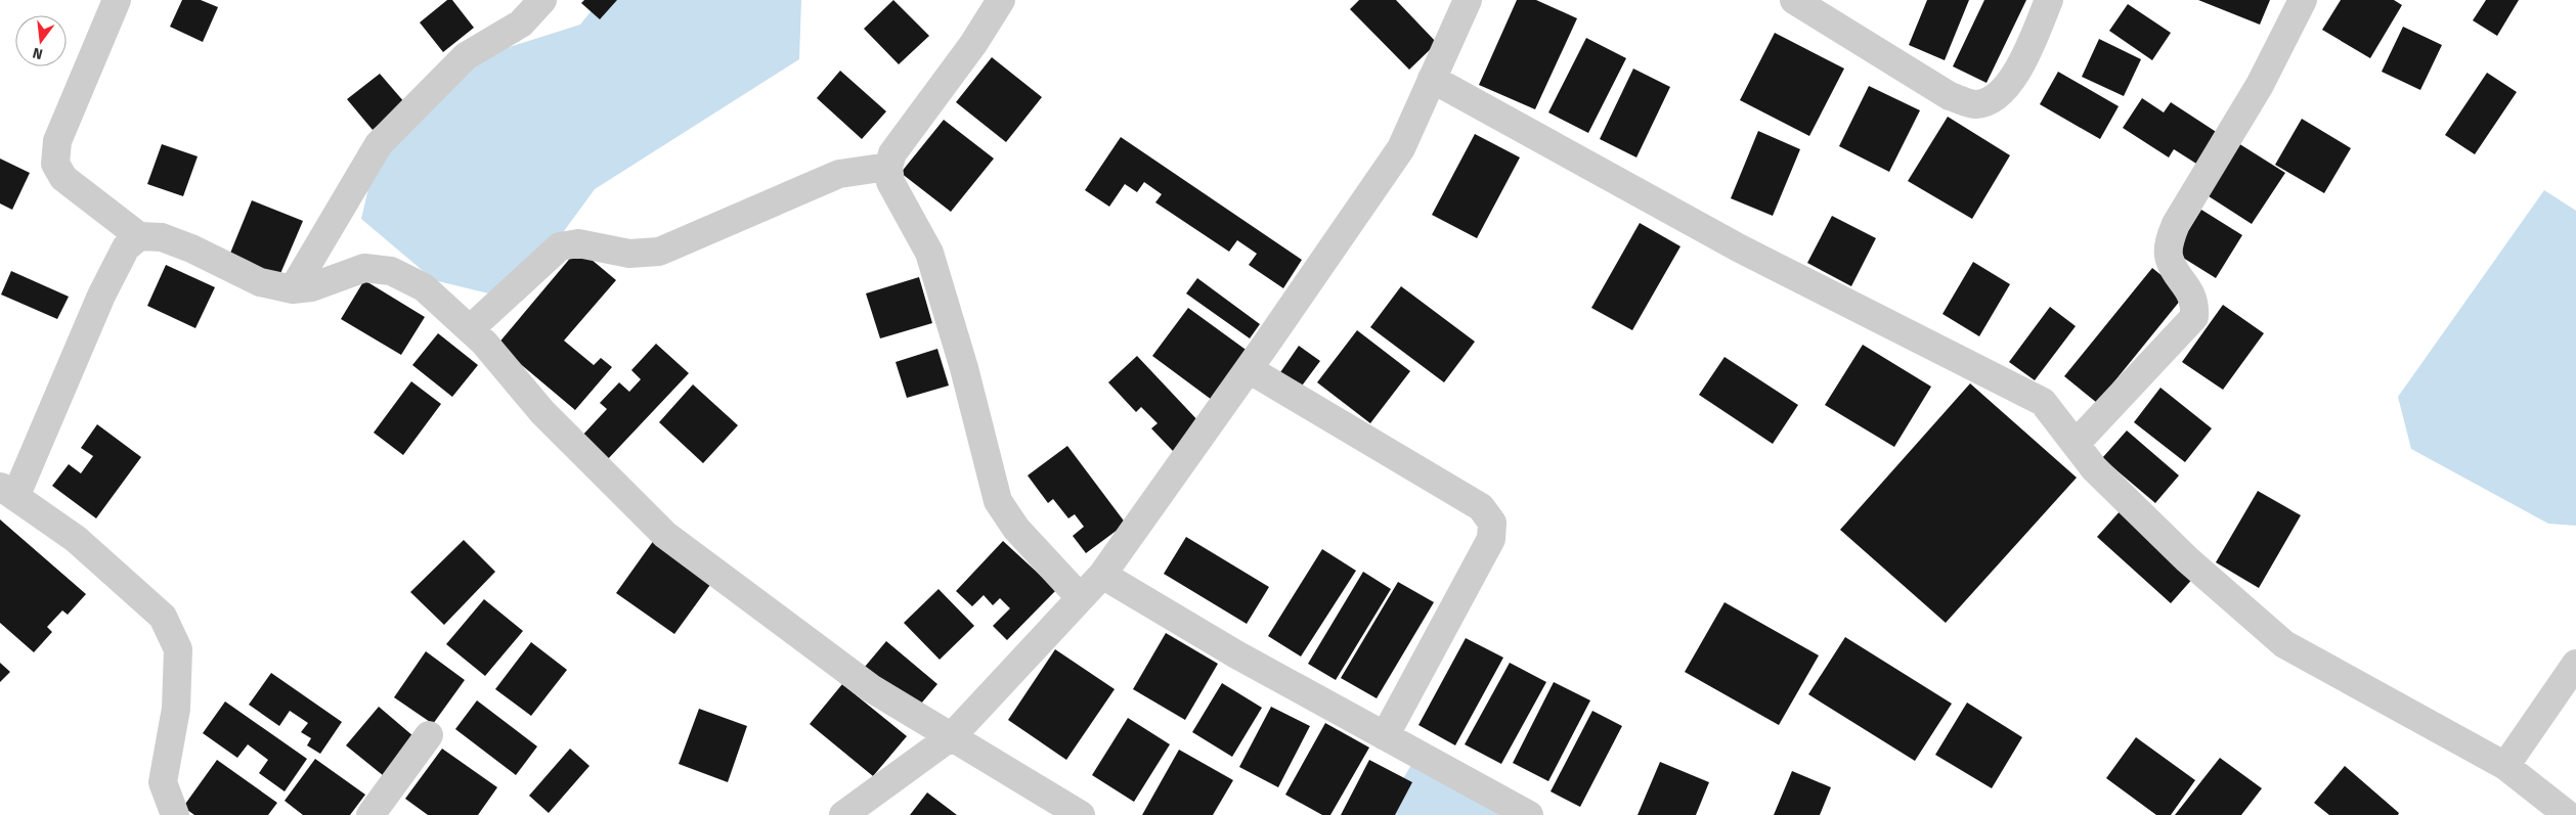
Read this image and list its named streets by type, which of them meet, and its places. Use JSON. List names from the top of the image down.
{
  "north": "bottom"
}
